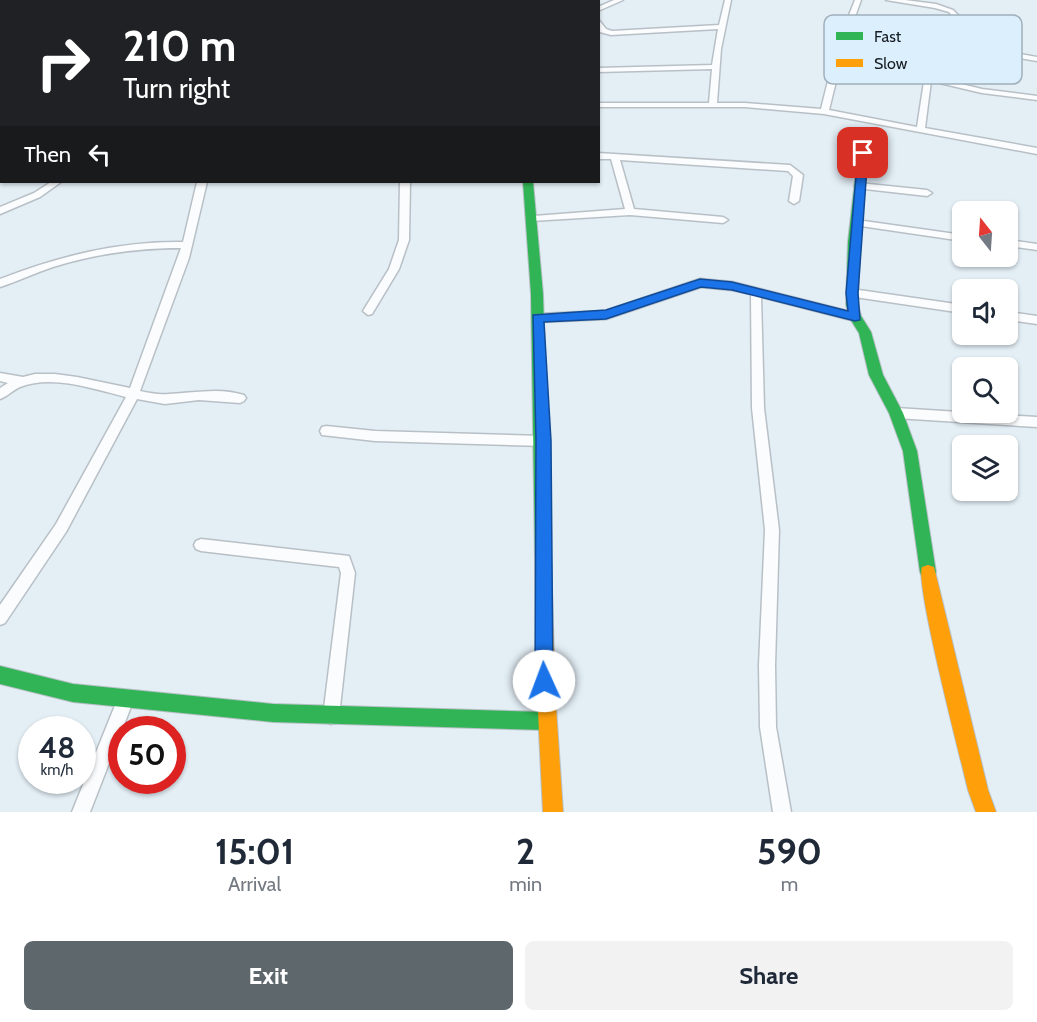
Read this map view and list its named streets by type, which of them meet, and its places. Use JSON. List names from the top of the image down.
{
  "legend": ["Fast", "Slow"],
  "north": "top",
  "page": {
    "turn": ["210 m", "Turn right"],
    "then": "Then",
    "speed": "48 km/h",
    "limit": "50",
    "eta": [
      "15:01",
      "Arrival",
      "2",
      "min",
      "590",
      "m"
    ],
    "buttons": ["Exit", "Share"]
  }
}
